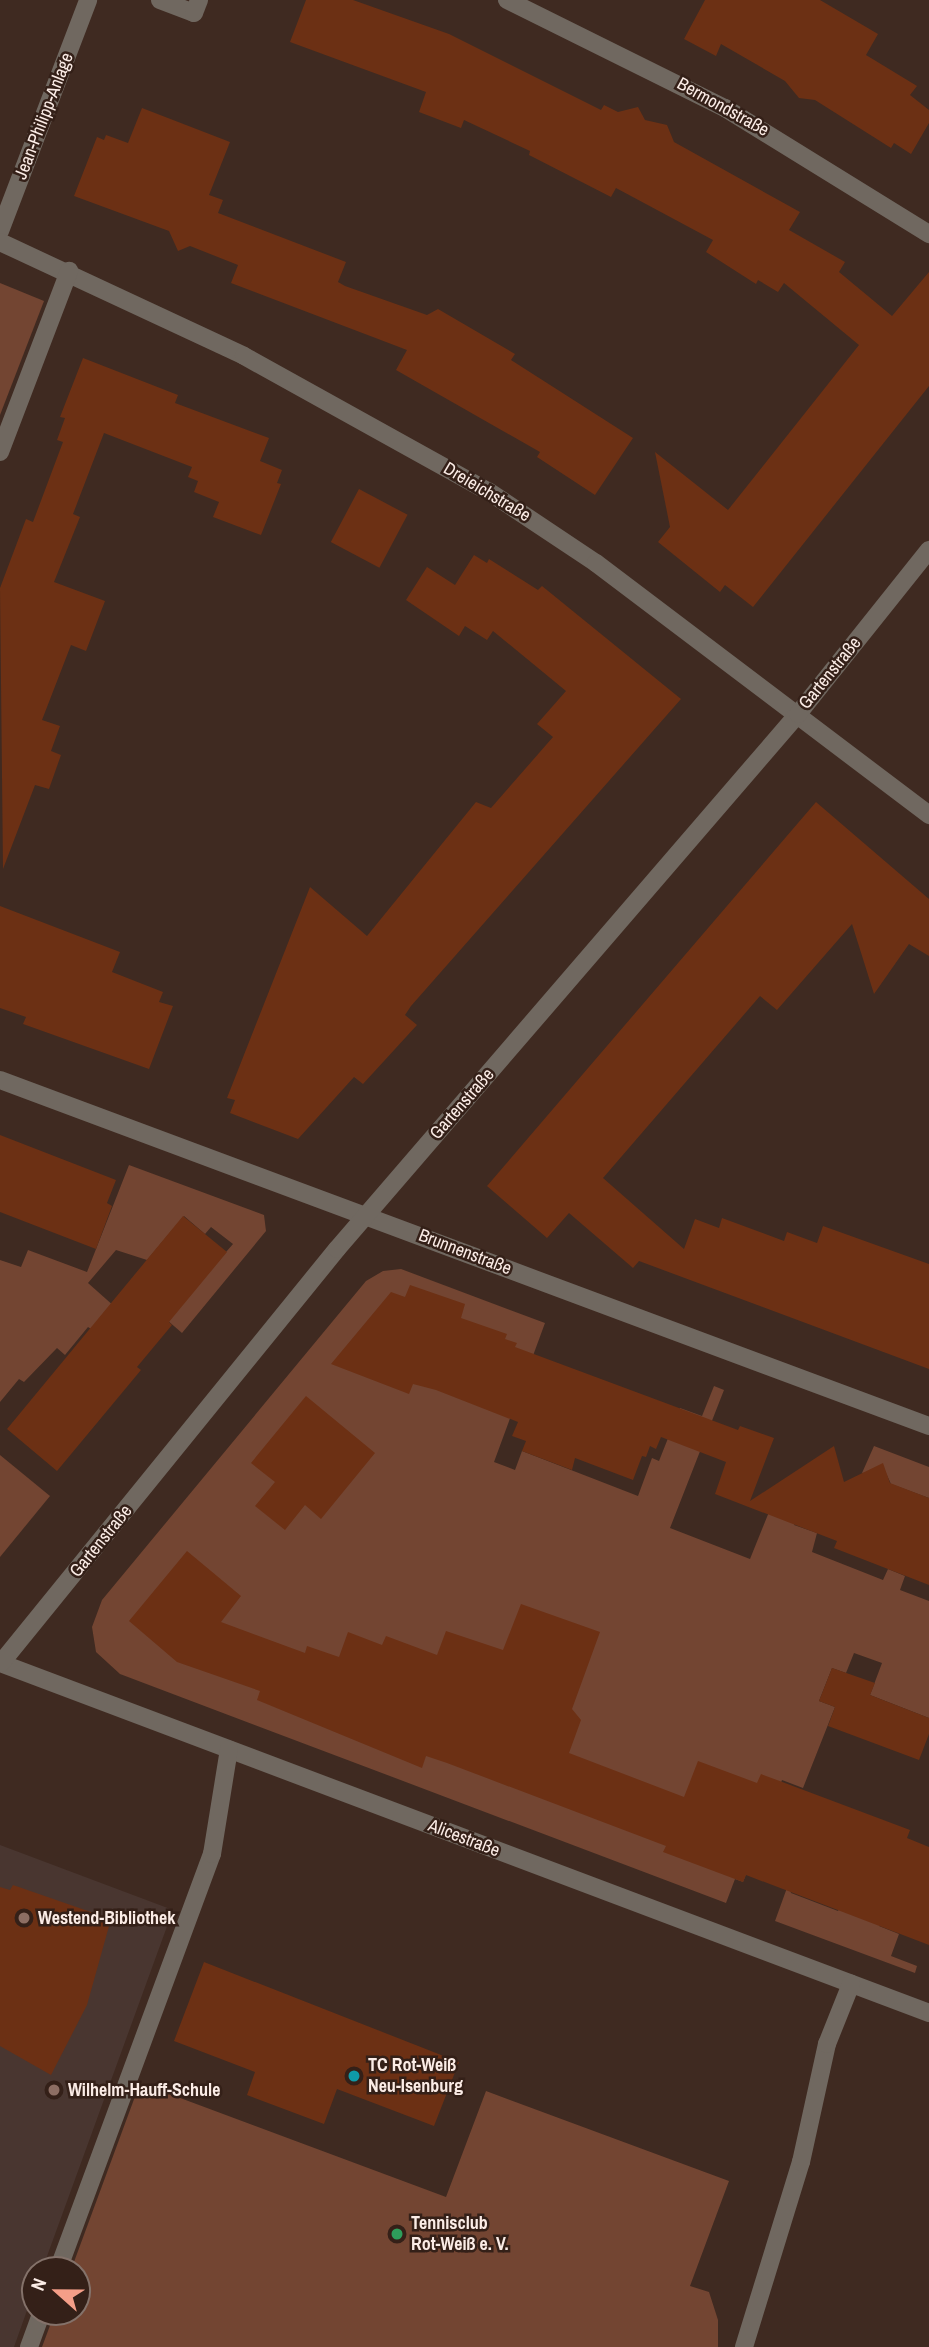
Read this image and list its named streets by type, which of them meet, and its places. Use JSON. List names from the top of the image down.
{
  "streets": {
    "street": [
      "Bermondstraße",
      "Jean-Philipp-Anlage",
      "Dreieichstraße",
      "Gartenstraße",
      "Brunnenstraße",
      "Alicestraße"
    ]
  },
  "crossings": [
    ["Dreieichstraße", "Gartenstraße"],
    ["Gartenstraße", "Brunnenstraße"],
    ["Gartenstraße", "Alicestraße"]
  ],
  "places": [
    "Westend-Bibliothek",
    "TC Rot-Weiß Neu-Isenburg",
    "Wilhelm-Hauff-Schule",
    "Tennisclub Rot-Weiß e. V."
  ],
  "north": "left"
}
